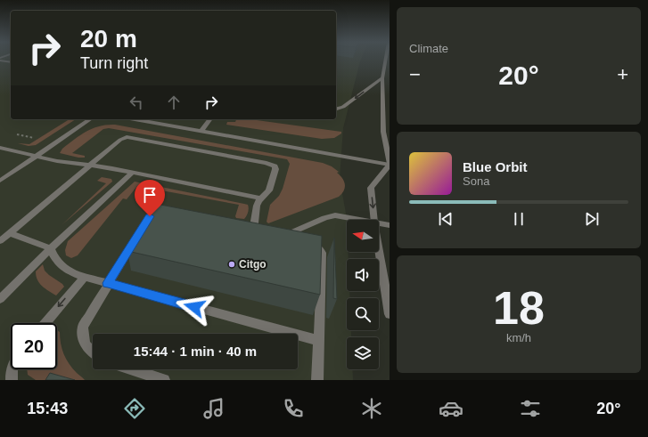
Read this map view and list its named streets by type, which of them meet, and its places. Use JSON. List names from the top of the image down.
{
  "places": ["Citgo"],
  "north": "left",
  "page": {
    "tile": [
      "Climate",
      ["18", "km/h"]
    ],
    "turn": ["20 m", "Turn right"],
    "heat": ["−", "20°", "+"],
    "song": ["Blue Orbit", "Sona"],
    "limit": "20",
    "trip": "15:44 · 1 min · 40 m",
    "tabs": ["15:43", "20°"]
  }
}
